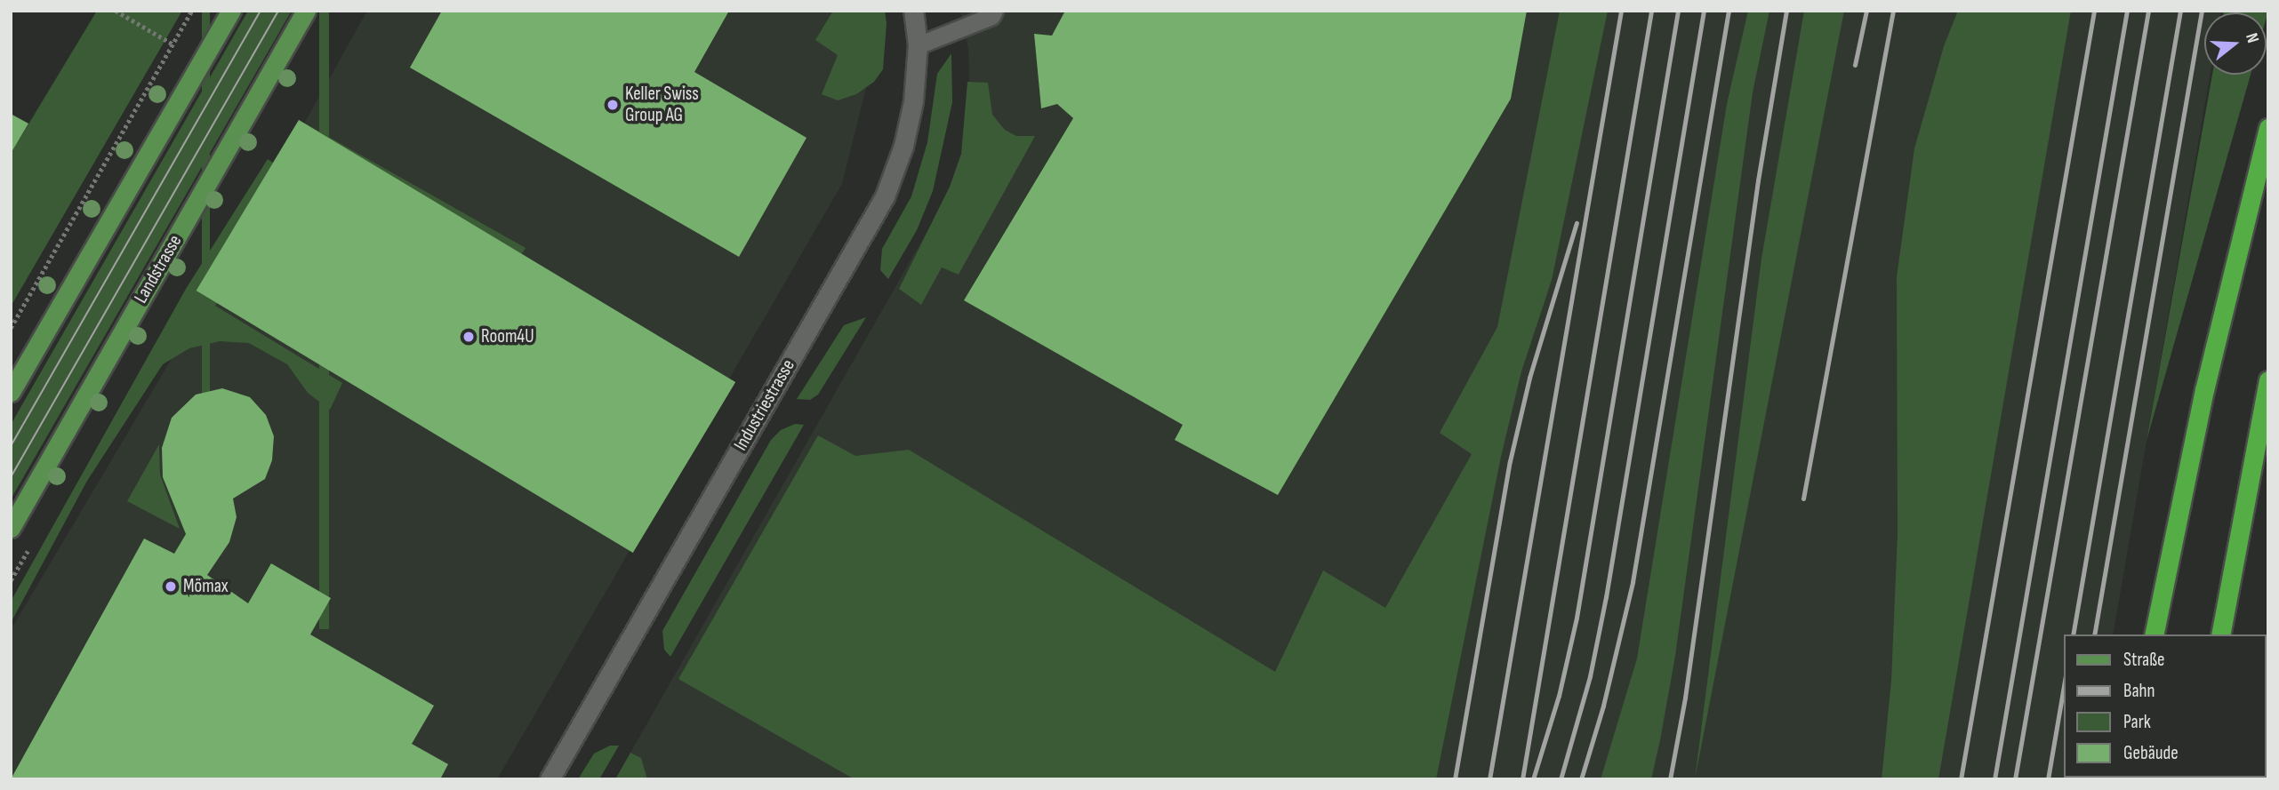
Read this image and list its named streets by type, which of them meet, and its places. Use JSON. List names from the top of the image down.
{
  "streets": {
    "main road": ["Landstrasse"],
    "street": ["Industriestrasse"]
  },
  "places": ["Keller Swiss Group AG", "Room4U", "Mömax"],
  "legend": [
    "Straße",
    "Bahn",
    "Park",
    "Gebäude"
  ],
  "north": "right"
}
